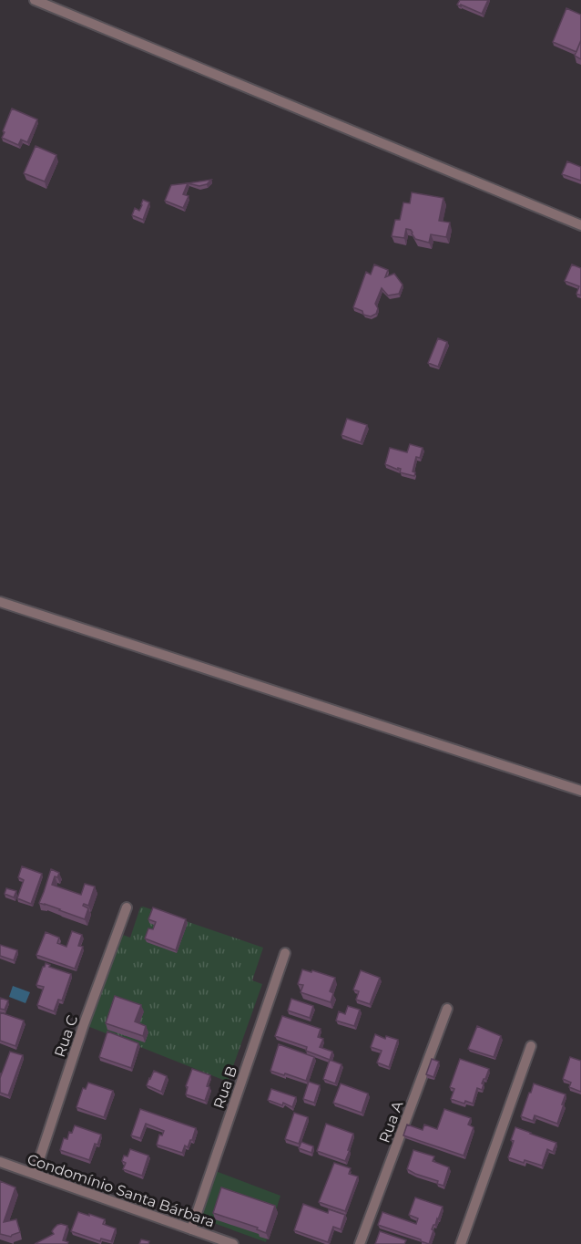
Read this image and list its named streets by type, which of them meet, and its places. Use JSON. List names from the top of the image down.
{
  "streets": {
    "street": [
      "Rua C",
      "Rua B",
      "Rua A",
      "Condomínio Santa Bárbara"
    ]
  },
  "crossings": [
    ["Rua C", "Condomínio Santa Bárbara"],
    ["Rua B", "Condomínio Santa Bárbara"]
  ]
}
